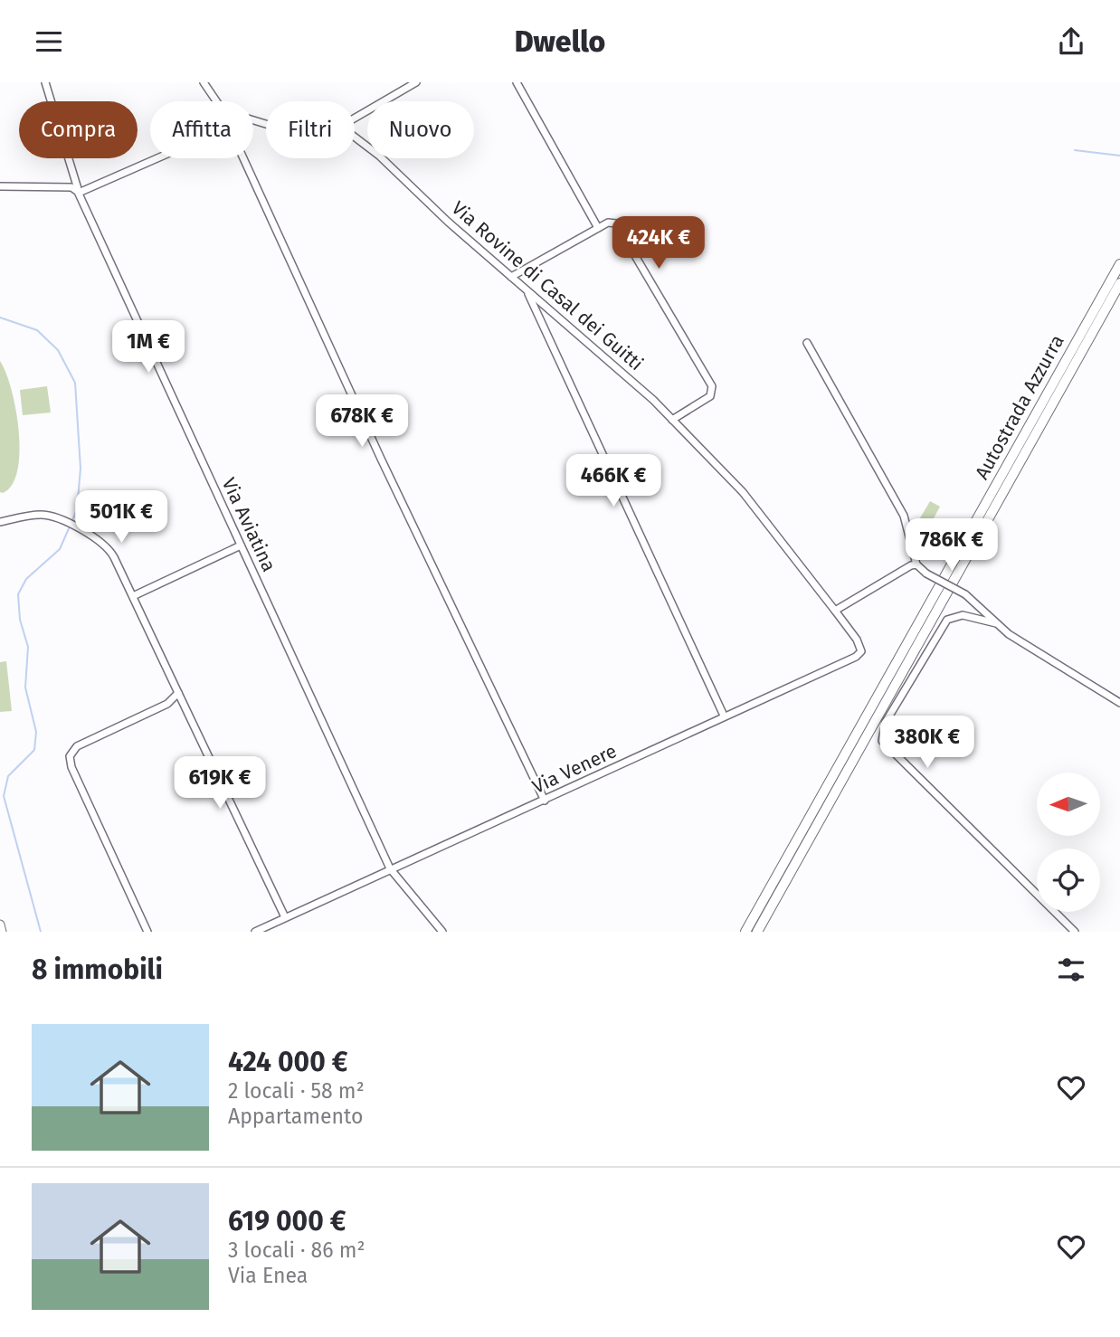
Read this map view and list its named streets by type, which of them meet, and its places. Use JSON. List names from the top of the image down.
{
  "streets": {
    "highway": ["Autostrada Azzurra"],
    "street": ["Via Rovine di Casal dei Guitti", "Via Aviatina", "Via Venere"]
  },
  "crossings": [
    ["Via Rovine di Casal dei Guitti", "Via Venere"],
    ["Via Aviatina", "Via Venere"]
  ],
  "north": "left",
  "page": {
    "header": "Dwello",
    "chip": [
      "Compra",
      "Affitta",
      "Filtri",
      "Nuovo"
    ],
    "price": [
      "424K €",
      "1M €",
      "678K €",
      "466K €",
      "501K €",
      "786K €",
      "380K €",
      "619K €"
    ],
    "heading": "8 immobili",
    "list": [
      {
        "name": "424 000 €",
        "note": "2 locali · 58 m² · Appartamento"
      },
      {
        "name": "619 000 €",
        "note": "3 locali · 86 m² · Via Enea"
      }
    ]
  }
}
